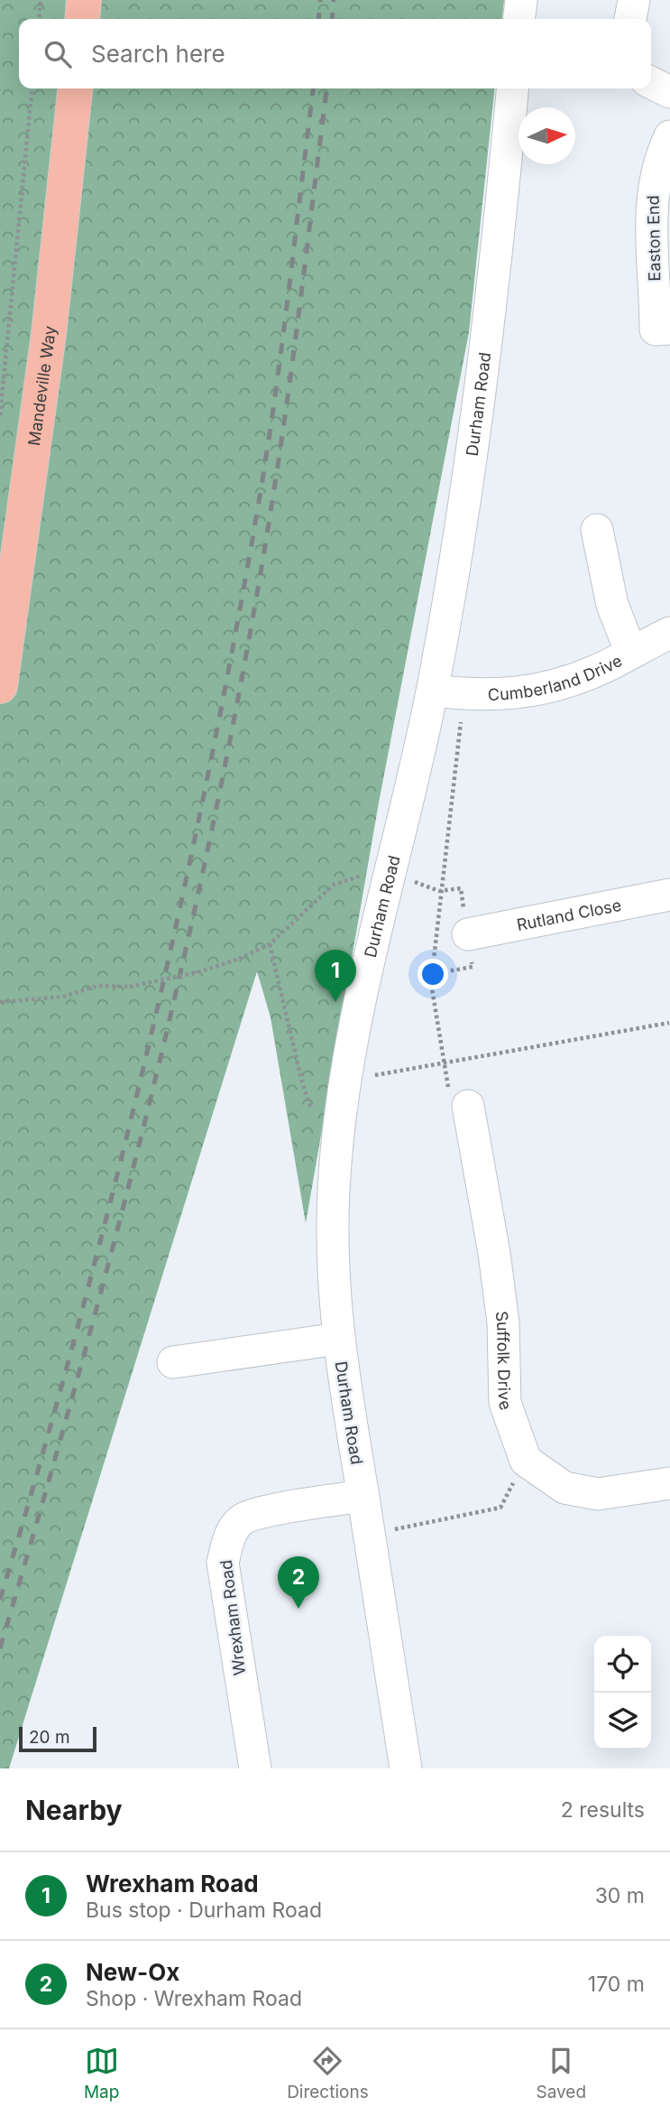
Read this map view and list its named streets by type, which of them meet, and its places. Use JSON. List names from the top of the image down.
{
  "streets": {
    "main road": ["Mandeville Way"],
    "street": [
      "Easton End",
      "Durham Road",
      "Cumberland Drive",
      "Rutland Close",
      "Suffolk Drive",
      "Wrexham Road"
    ]
  },
  "crossings": [
    ["Durham Road", "Cumberland Drive"],
    ["Durham Road", "Wrexham Road"]
  ],
  "scale_bar": "20 m",
  "north": "right",
  "page": {
    "search": "Search here",
    "pins": ["1", "2"],
    "scale": "20 m",
    "heading": ["Nearby", "2 results"],
    "list": [
      {
        "mark": "1",
        "name": "Wrexham Road",
        "note": "Bus stop · Durham Road",
        "value": "30 m"
      },
      {
        "mark": "2",
        "name": "New-Ox",
        "note": "Shop · Wrexham Road",
        "value": "170 m"
      }
    ],
    "nav": ["Map", "Directions", "Saved"]
  }
}
